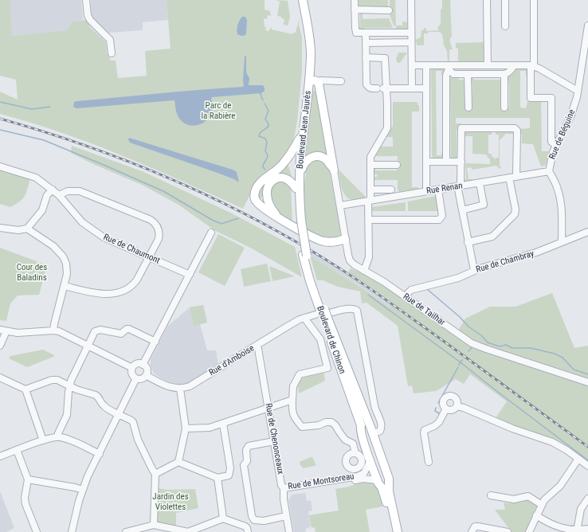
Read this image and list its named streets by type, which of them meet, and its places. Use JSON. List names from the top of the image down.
{
  "streets": {
    "main road": ["Boulevard Jean Jaurès", "Boulevard de Chinon"],
    "street": [
      "Rue de Béguine",
      "Rue Renan",
      "Rue de Chaumont",
      "Rue de Chambray",
      "Rue de Tailhar",
      "Rue d'Amboise",
      "Rue de Chenonceaux",
      "Rue de Montsoreau"
    ]
  },
  "crossings": [
    ["Boulevard Jean Jaurès", "Boulevard de Chinon"],
    ["Rue de Béguine", "Rue Renan"],
    ["Rue de Béguine", "Rue de Chambray"],
    ["Rue Renan", "Rue de Tailhar"],
    ["Rue de Chambray", "Rue de Tailhar"],
    ["Boulevard de Chinon", "Rue d'Amboise"],
    ["Boulevard de Chinon", "Rue de Montsoreau"],
    ["Rue d'Amboise", "Rue de Chenonceaux"],
    ["Rue de Chenonceaux", "Rue de Montsoreau"]
  ],
  "parks": ["Parc de la Rabière", "Cour des Baladins", "Jardin des Violettes"]
}
